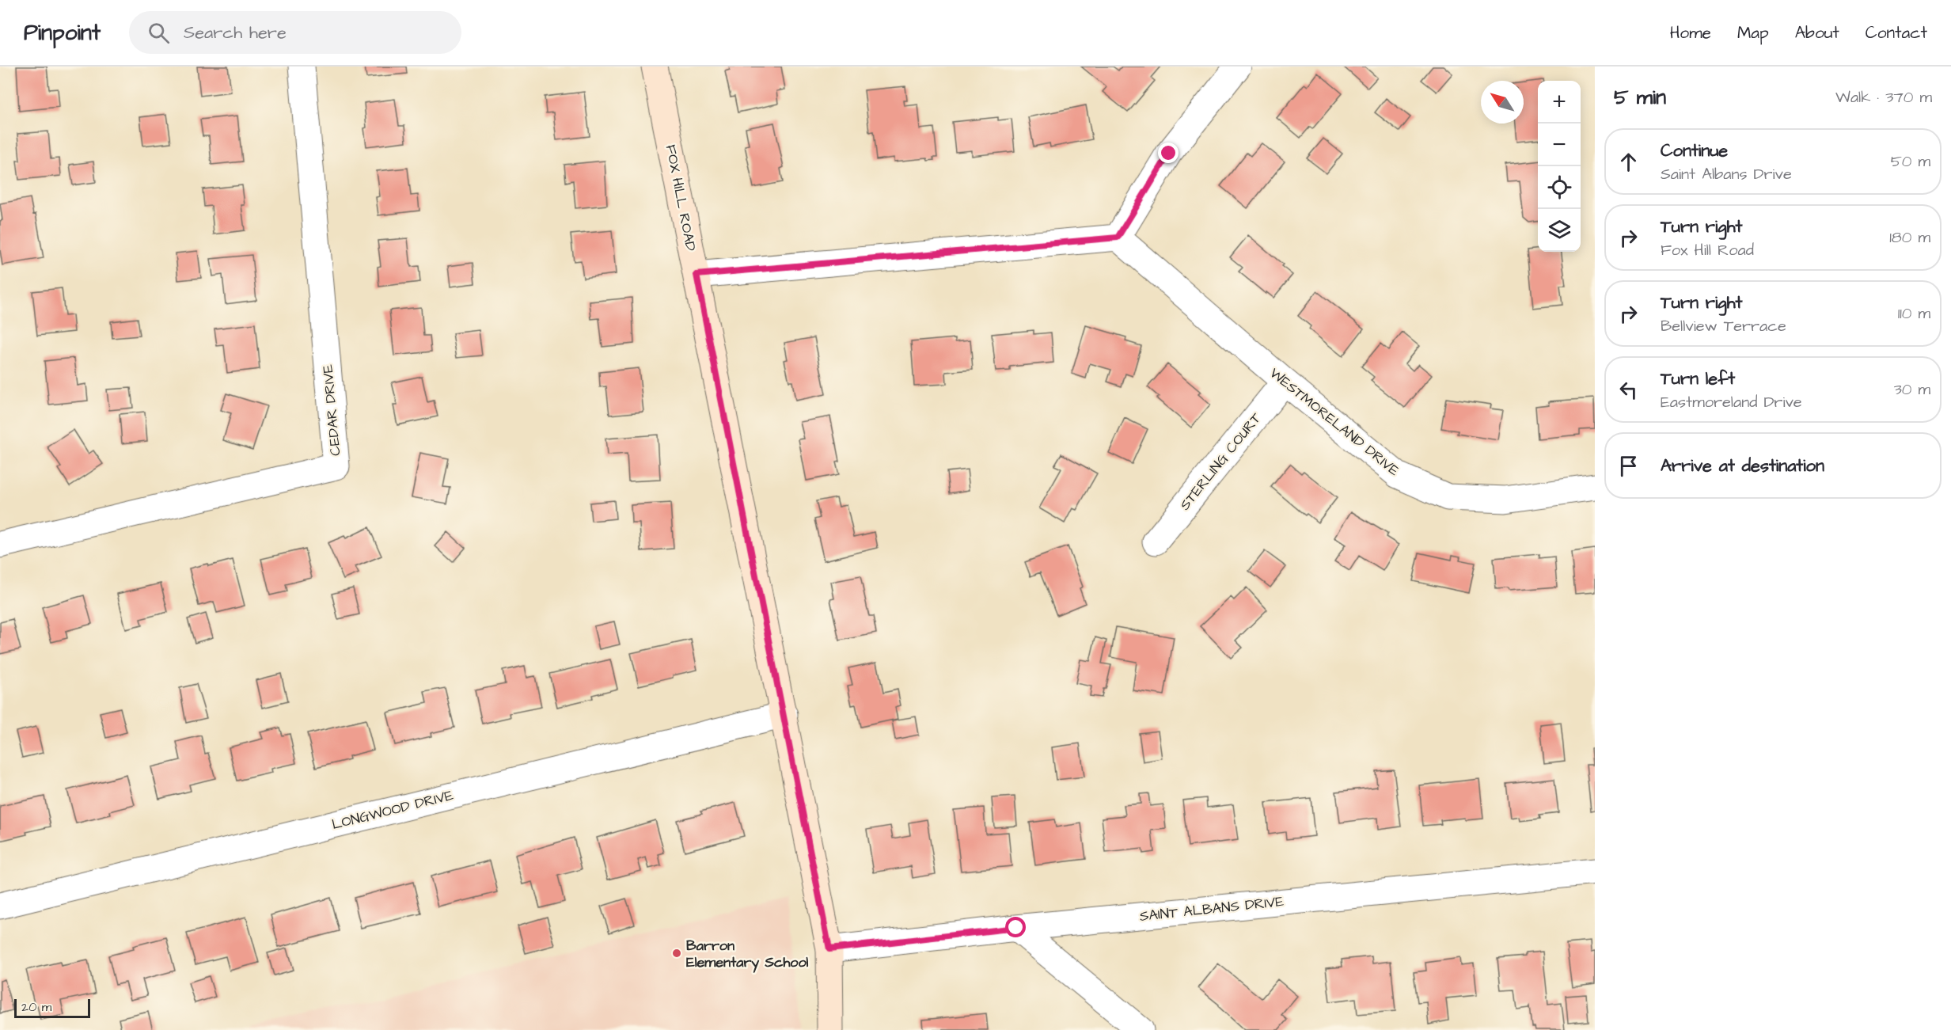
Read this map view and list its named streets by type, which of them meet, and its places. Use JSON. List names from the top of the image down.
{
  "streets": {
    "main road": ["FOX HILL ROAD"],
    "street": [
      "CEDAR DRIVE",
      "WESTMORELAND DRIVE",
      "STERLING COURT",
      "LONGWOOD DRIVE",
      "SAINT ALBANS DRIVE"
    ]
  },
  "crossings": [
    ["FOX HILL ROAD", "LONGWOOD DRIVE"],
    ["FOX HILL ROAD", "SAINT ALBANS DRIVE"],
    ["WESTMORELAND DRIVE", "STERLING COURT"]
  ],
  "places": ["Barron Elementary School"],
  "scale_bar": "20 m",
  "north": "top left",
  "page": {
    "header": "Pinpoint",
    "search": "Search here",
    "nav": [
      "Home",
      "Map",
      "About",
      "Contact"
    ],
    "heading": ["5 min", "Walk · 370 m"],
    "map_buttons": ["+", "−"],
    "list": [
      ["Continue", "Saint Albans Drive", "50 m"],
      ["Turn right", "Fox Hill Road", "180 m"],
      ["Turn right", "Bellview Terrace", "110 m"],
      ["Turn left", "Eastmoreland Drive", "30 m"],
      "Arrive at destination"
    ],
    "scale": "20 m"
  }
}
